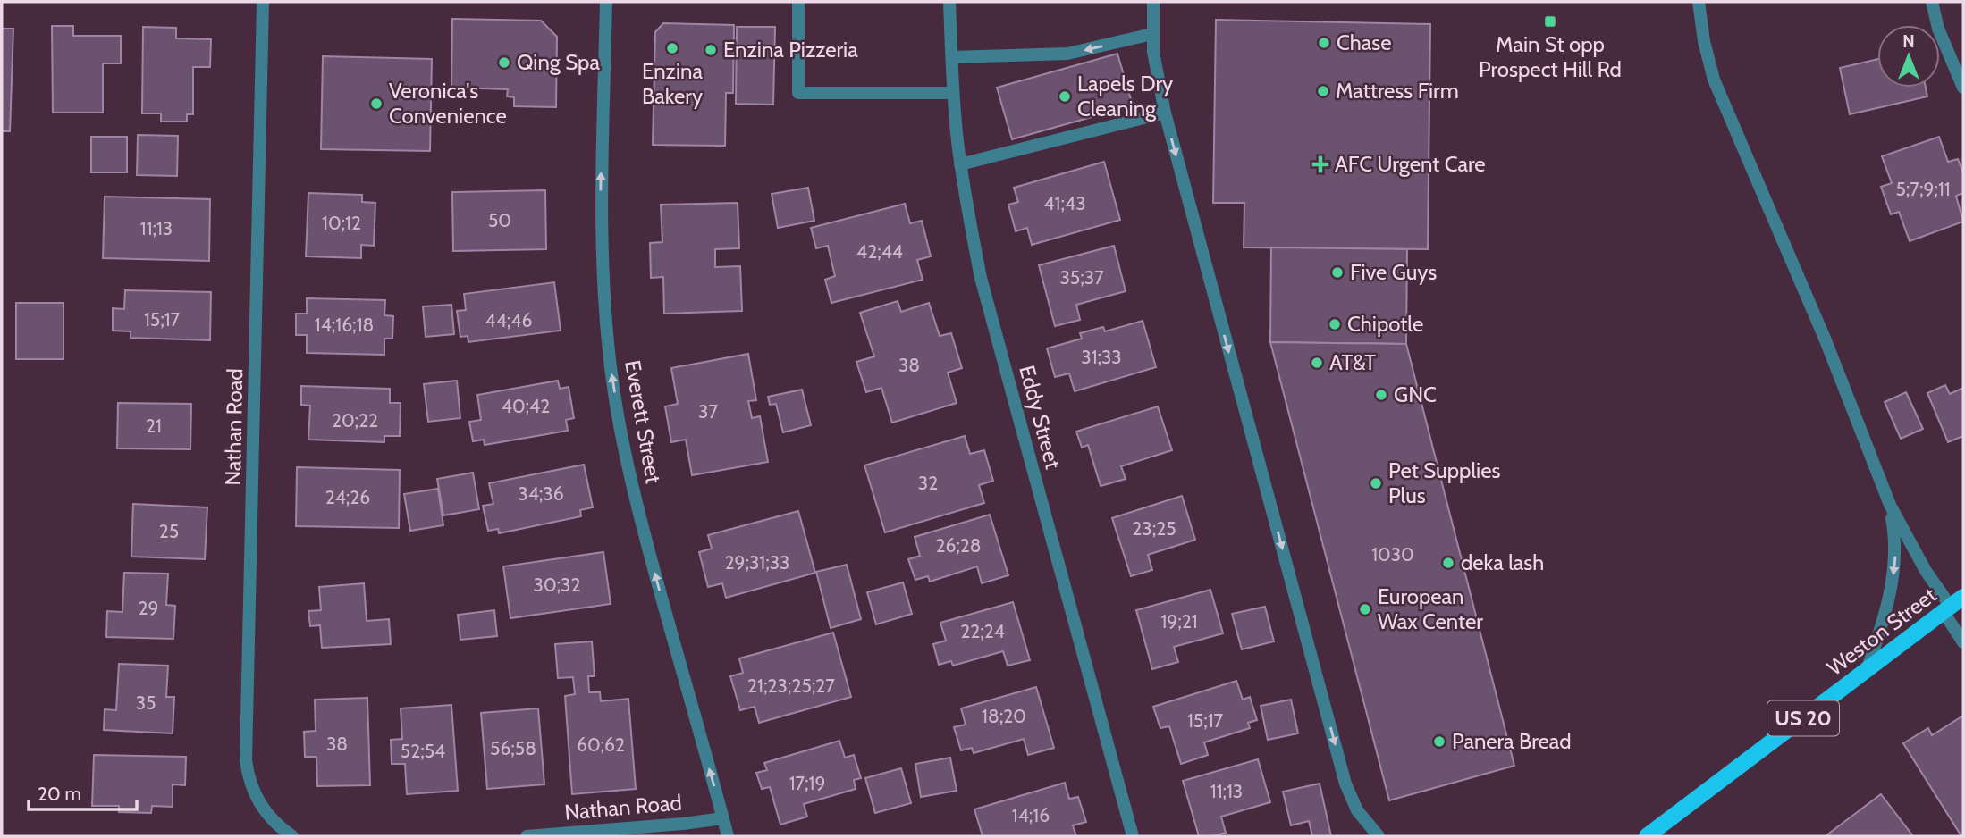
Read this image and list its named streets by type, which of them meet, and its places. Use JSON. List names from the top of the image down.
{
  "streets": {
    "main road": ["Weston Street", "US 20"],
    "street": ["Eddy Street", "Everett Street", "Nathan Road"]
  },
  "crossings": [
    ["Everett Street", "Nathan Road"]
  ],
  "one_way": ["Everett Street"],
  "places": {
    "transit": ["Main St opp Prospect Hill Rd"],
    "other": [
      "Chase",
      "Enzina Bakery",
      "Enzina Pizzeria",
      "Qing Spa",
      "Mattress Firm",
      "Lapels Dry Cleaning",
      "Veronica's Convenience",
      "Five Guys",
      "Chipotle",
      "AT&T",
      "GNC",
      "Pet Supplies Plus",
      "deka lash",
      "European Wax Center",
      "Panera Bread"
    ],
    "health": ["AFC Urgent Care"]
  },
  "house_numbers": [
    "5;7;9;11",
    "41;43",
    "50",
    "10;12",
    "11;13",
    "42;44",
    "35;37",
    "15;17",
    "44;46",
    "14;16;18",
    "31;33",
    "38",
    "40;42",
    "37",
    "20;22",
    "21",
    "32",
    "34;36",
    "24;26",
    "23;25",
    "25",
    "26;28",
    "1030",
    "29;31;33",
    "30;32",
    "29",
    "19;21",
    "22;24",
    "21;23;25;27",
    "35",
    "18;20",
    "15;17",
    "38",
    "60;62",
    "56;58",
    "52;54",
    "17;19",
    "11;13",
    "14;16"
  ],
  "scale_bar": "20 m",
  "north": "top"
}
